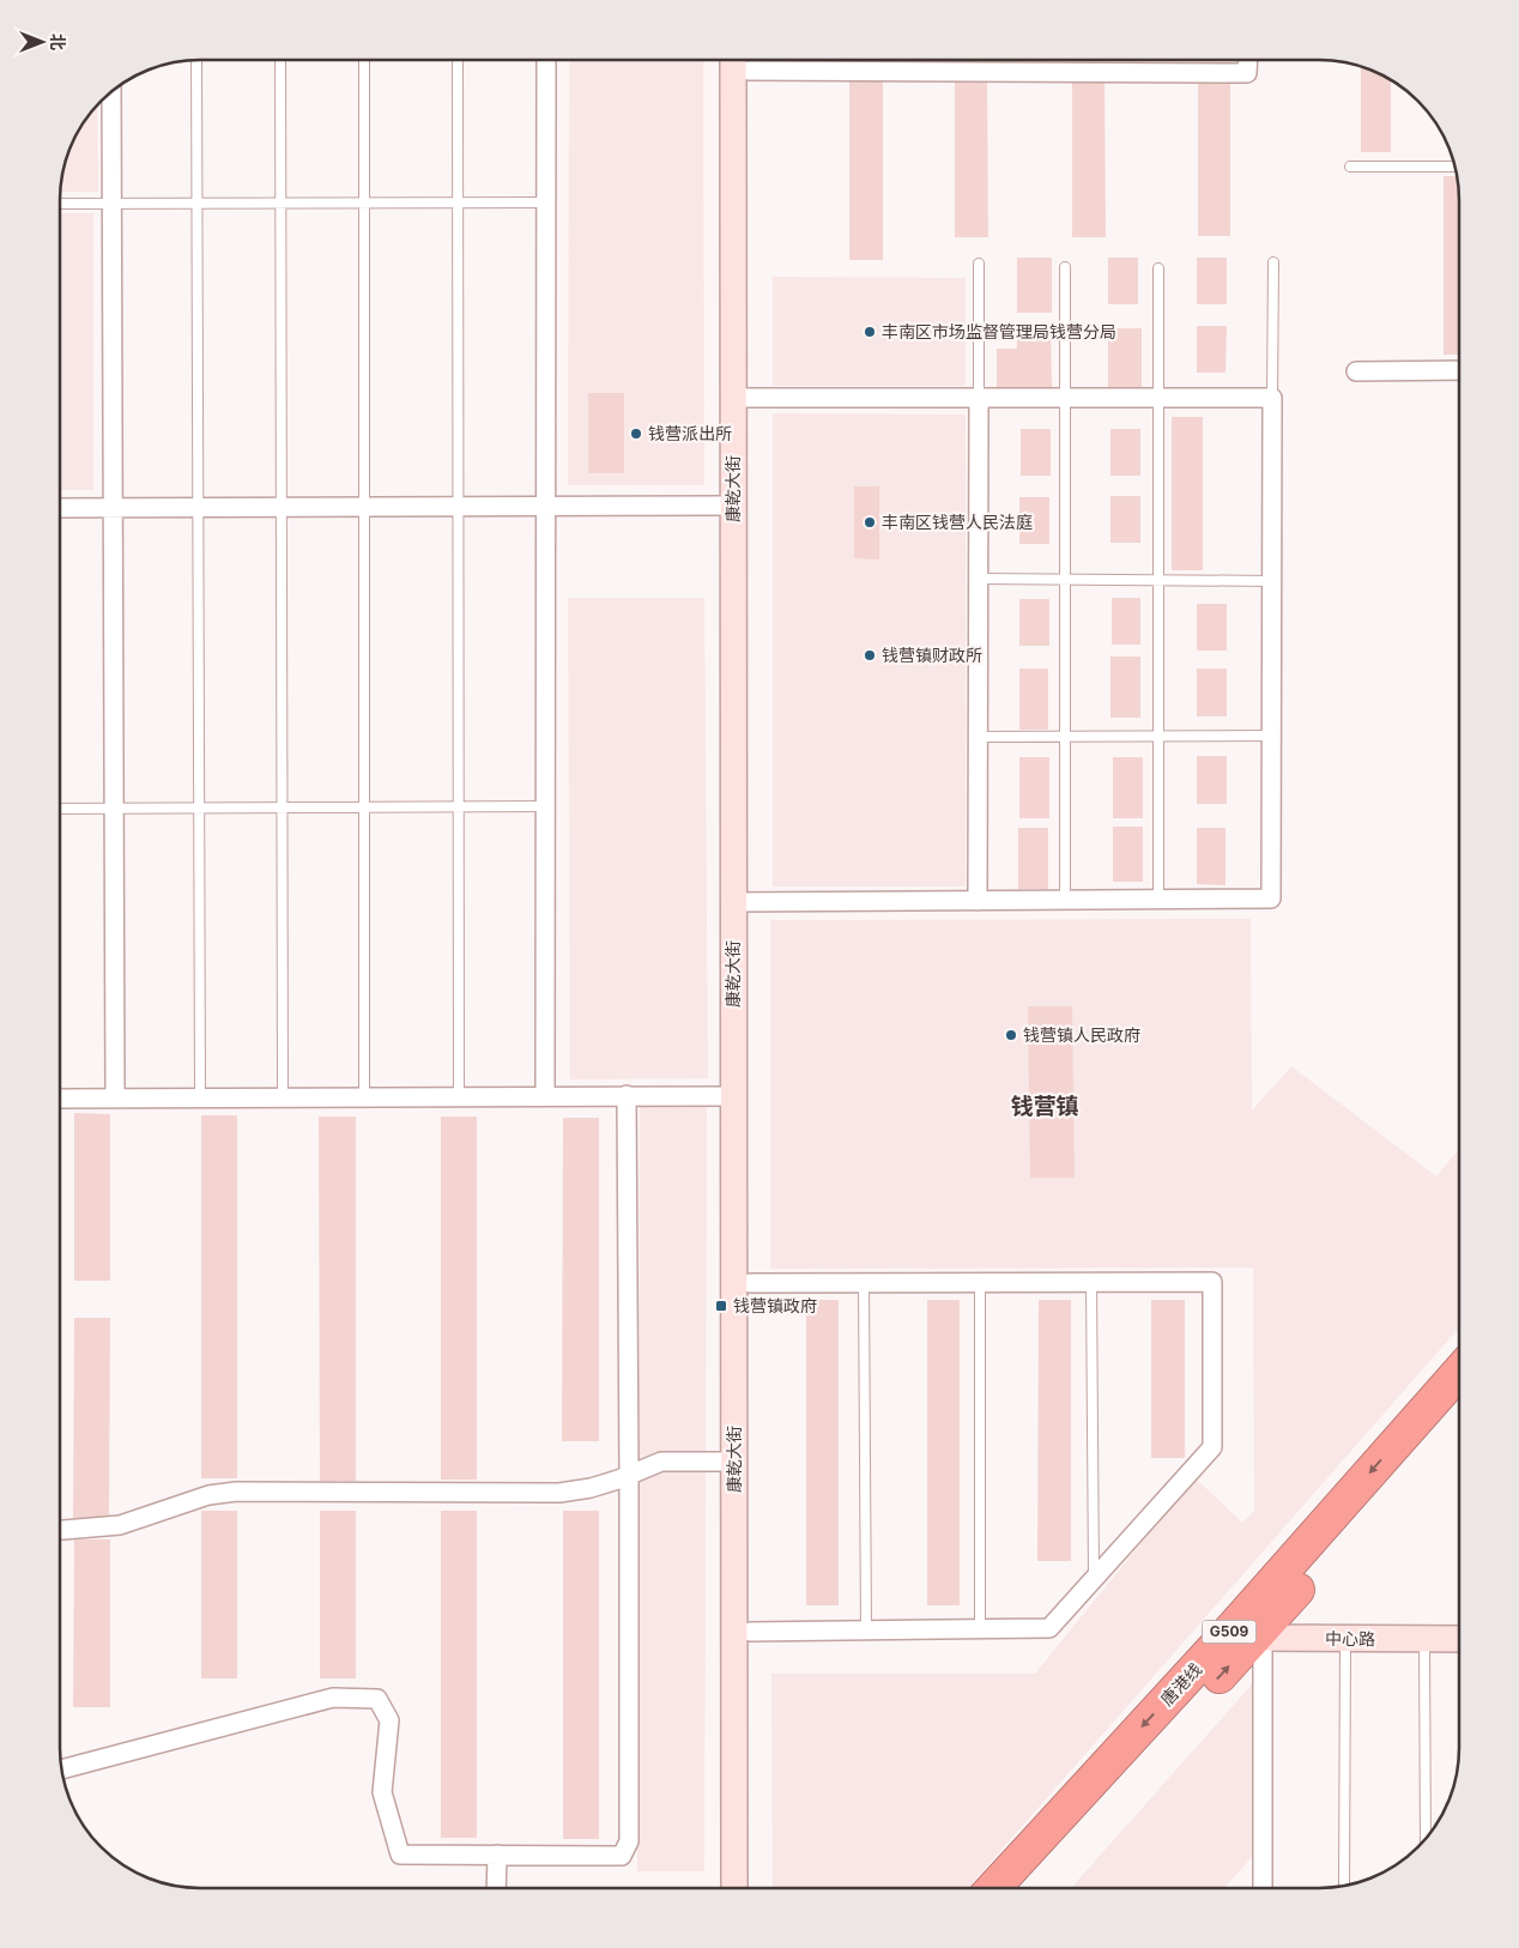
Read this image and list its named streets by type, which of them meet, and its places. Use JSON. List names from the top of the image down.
{
  "streets": {
    "highway": ["G509", "唐港线"],
    "street": ["康乾大街", "中心路"]
  },
  "crossings": [
    ["中心路", "唐港线"]
  ],
  "districts": ["钱营镇"],
  "places": {
    "other": [
      "丰南区市场监督管理局钱营分局",
      "钱营派出所",
      "丰南区钱营人民法庭",
      "钱营镇财政所",
      "钱营镇人民政府"
    ],
    "transit": ["钱营镇政府"]
  },
  "north": "right"
}
